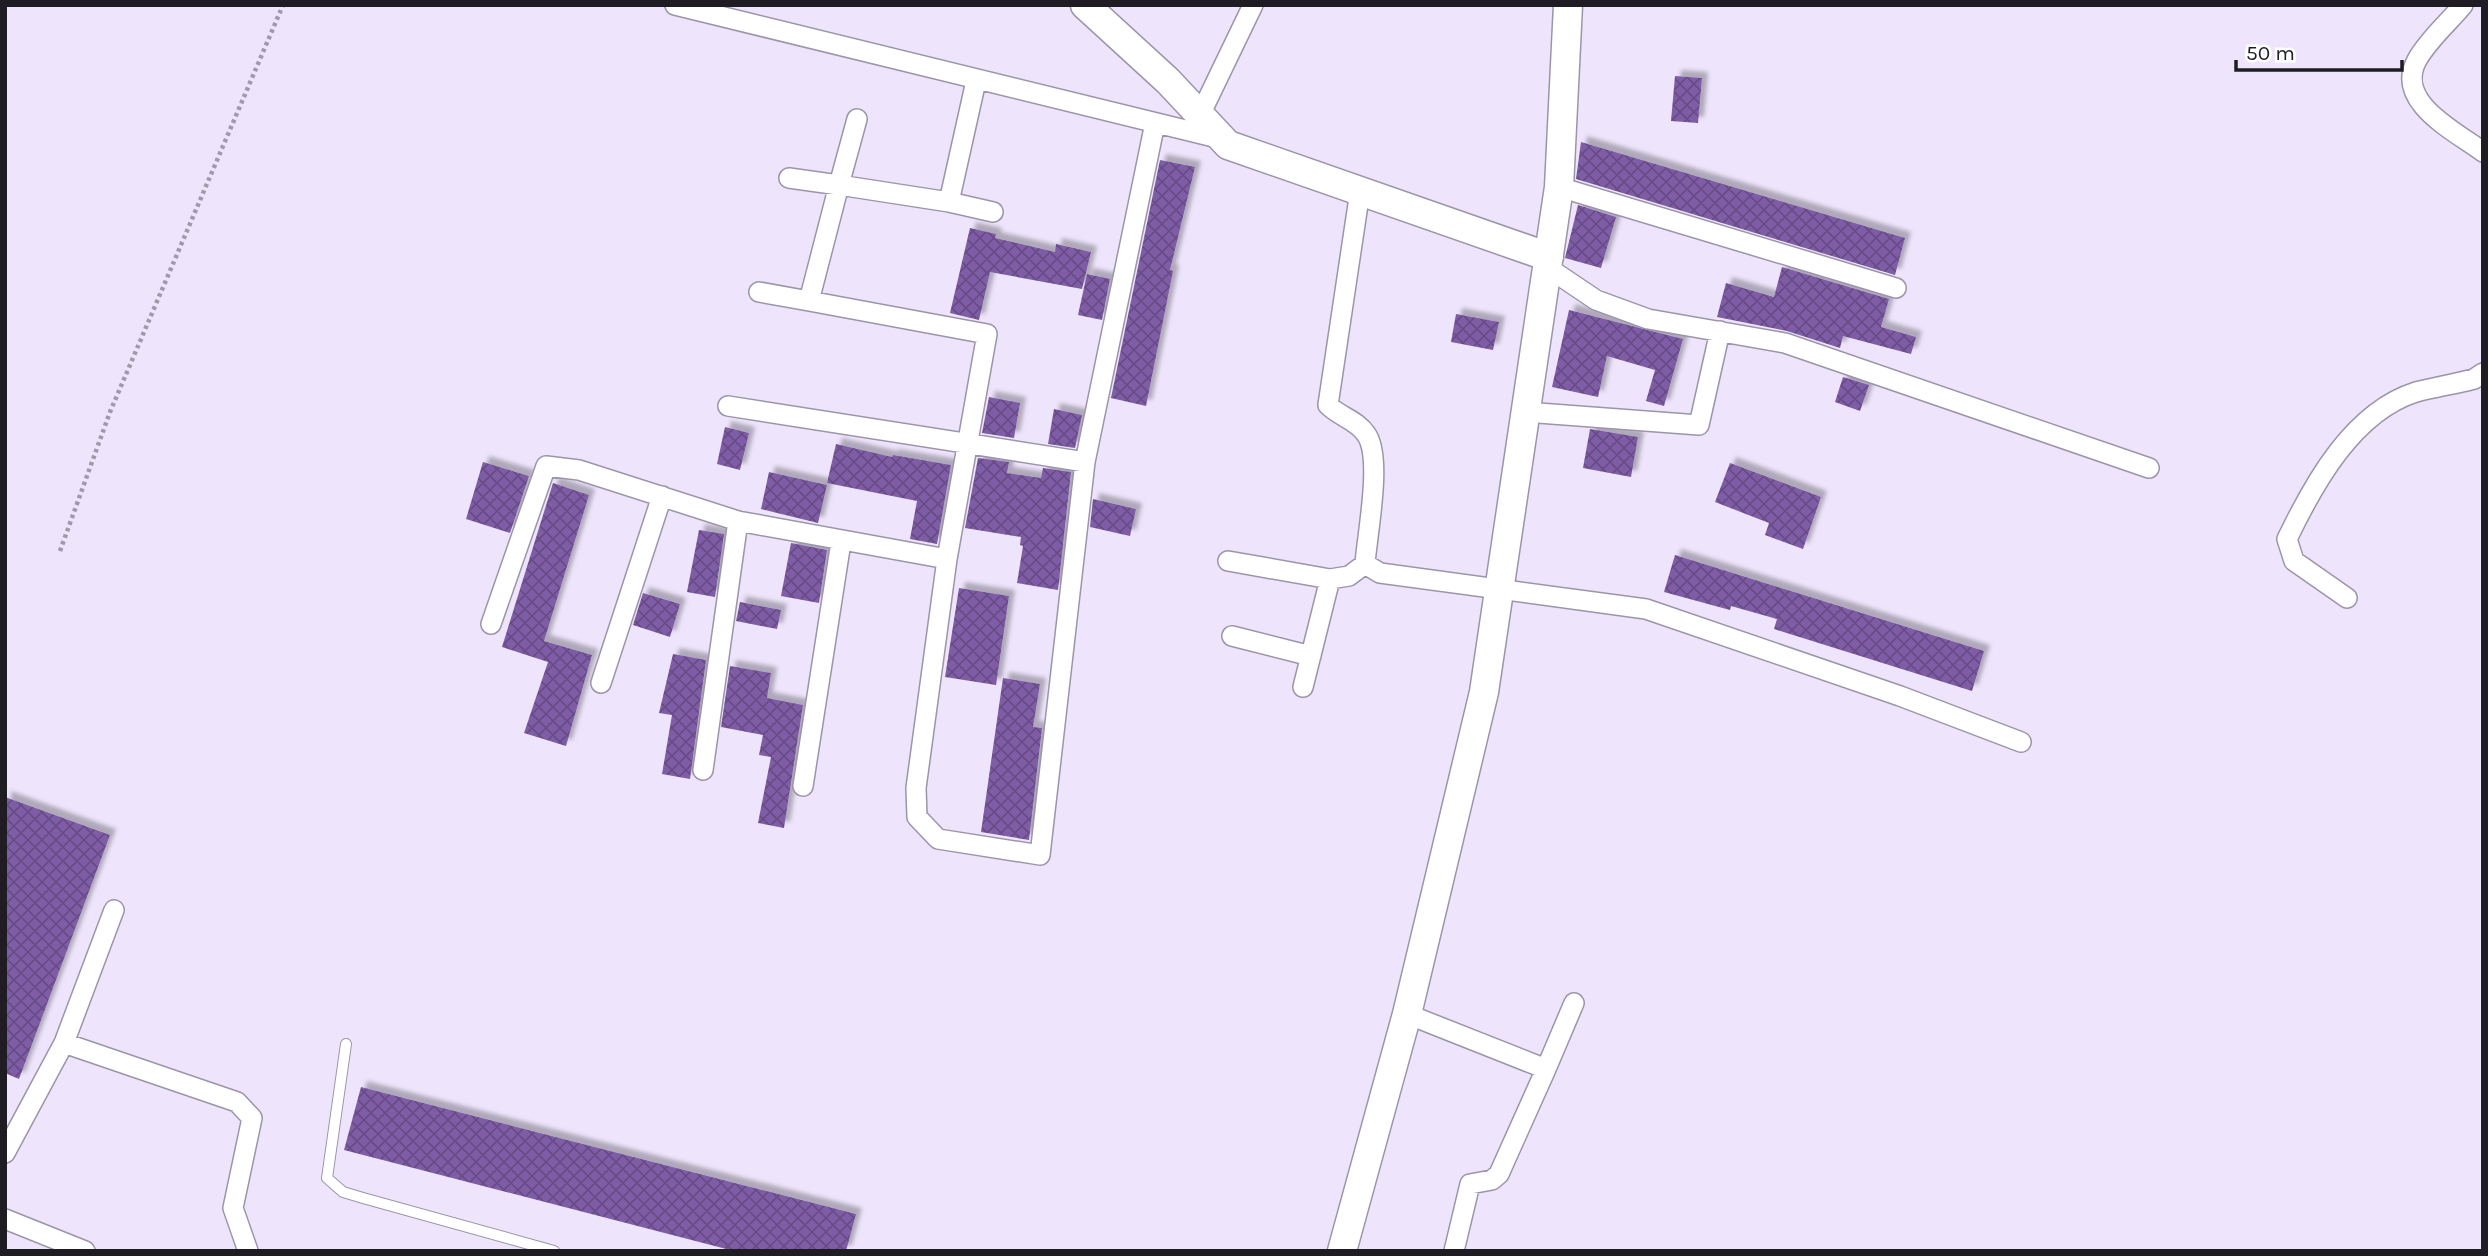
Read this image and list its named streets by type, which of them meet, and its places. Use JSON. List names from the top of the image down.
{
  "scale_bar": "50 m"
}
